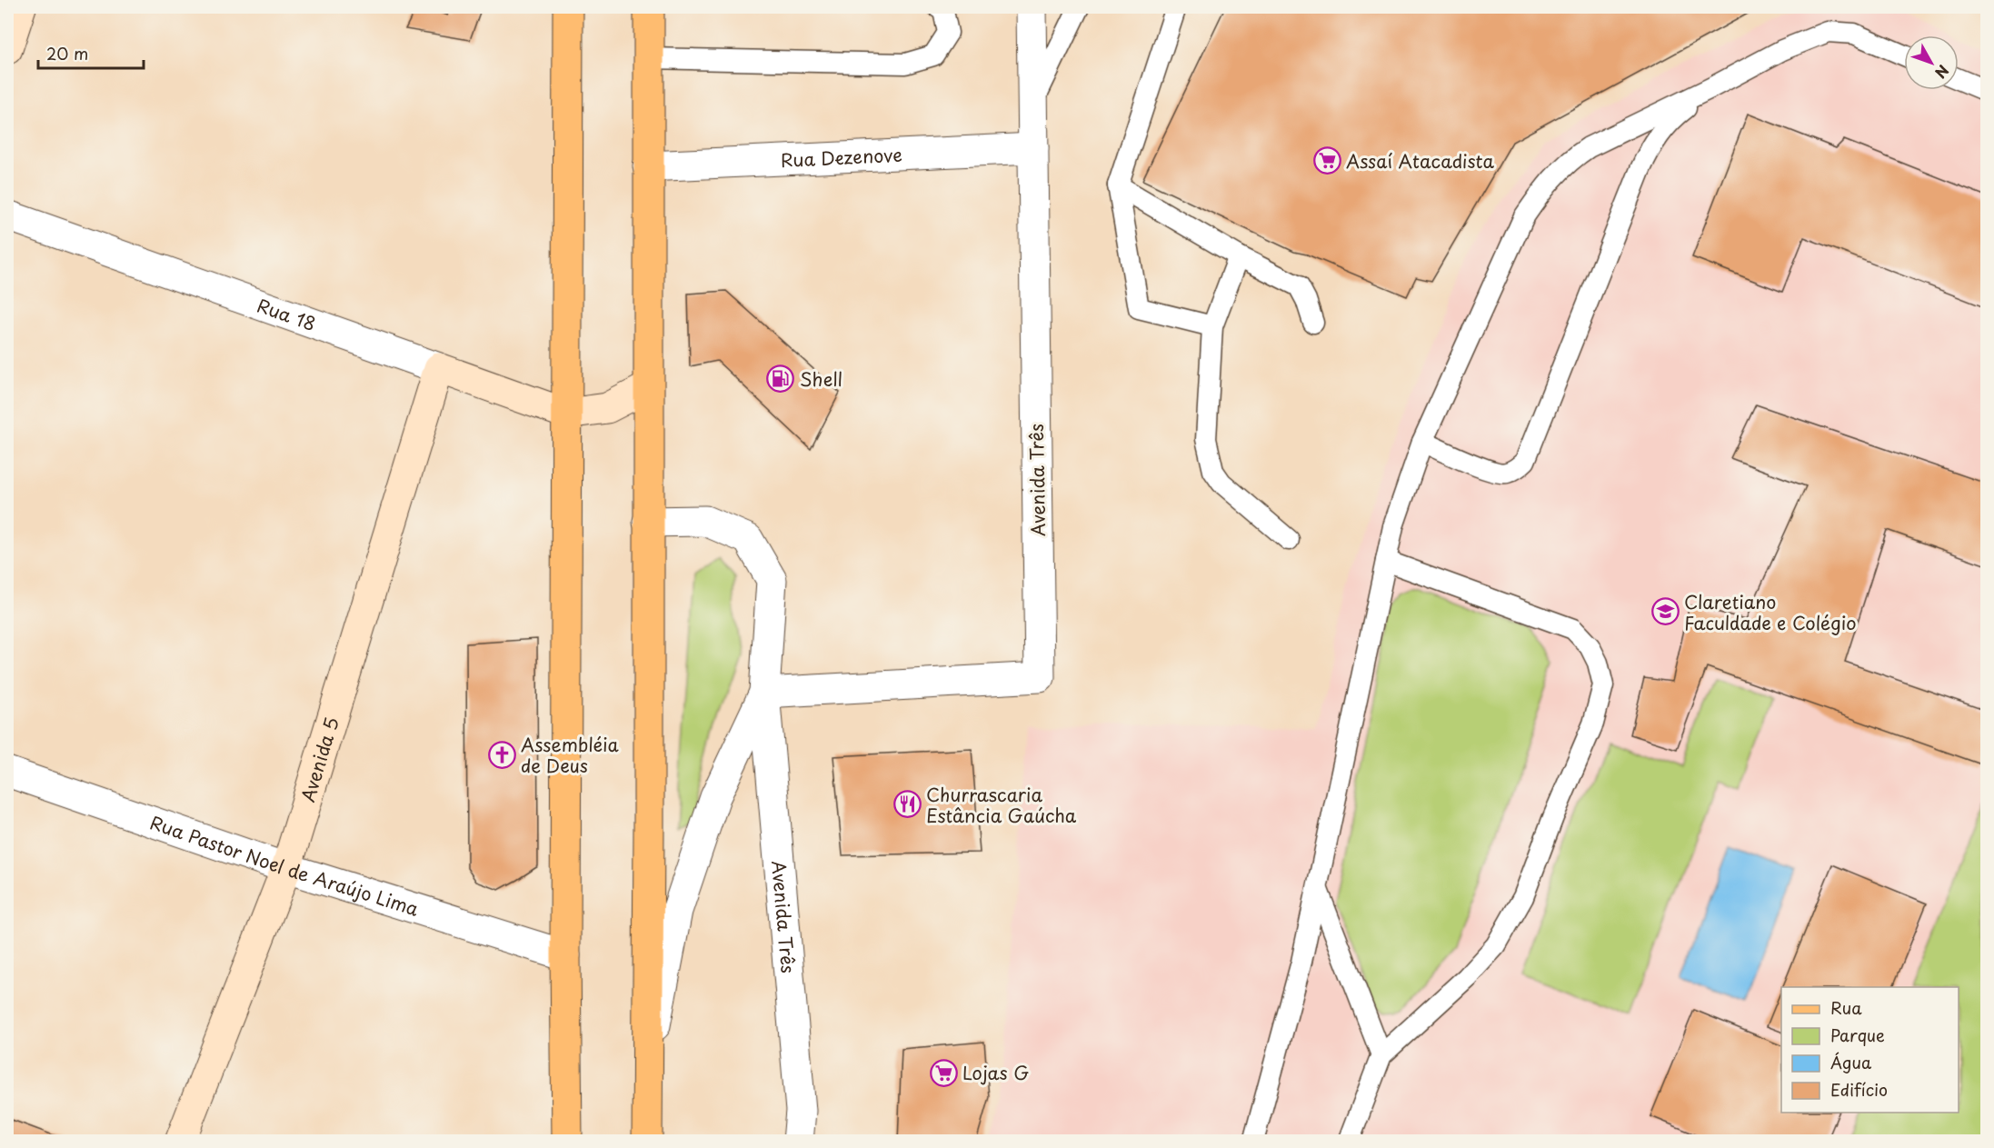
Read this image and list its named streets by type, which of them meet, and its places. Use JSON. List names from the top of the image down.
{
  "streets": {
    "main road": ["Rua 18", "Avenida 5"],
    "street": ["Rua Dezenove", "Avenida Três", "Rua Pastor Noel de Araújo Lima"]
  },
  "crossings": [
    ["Rua Dezenove", "Avenida Três"],
    ["Rua 18", "Avenida 5"],
    ["Avenida 5", "Rua Pastor Noel de Araújo Lima"]
  ],
  "places": {
    "supermarket": ["Assaí Atacadista", "Lojas G"],
    "fuel station": ["Shell"],
    "school or university": ["Claretiano Faculdade e Colégio"],
    "church": ["Assembléia de Deus"],
    "restaurant": ["Churrascaria Estância Gaúcha"]
  },
  "legend": [
    "Rua",
    "Parque",
    "Água",
    "Edifício"
  ],
  "scale_bar": "20 m",
  "north": "bottom right"
}
